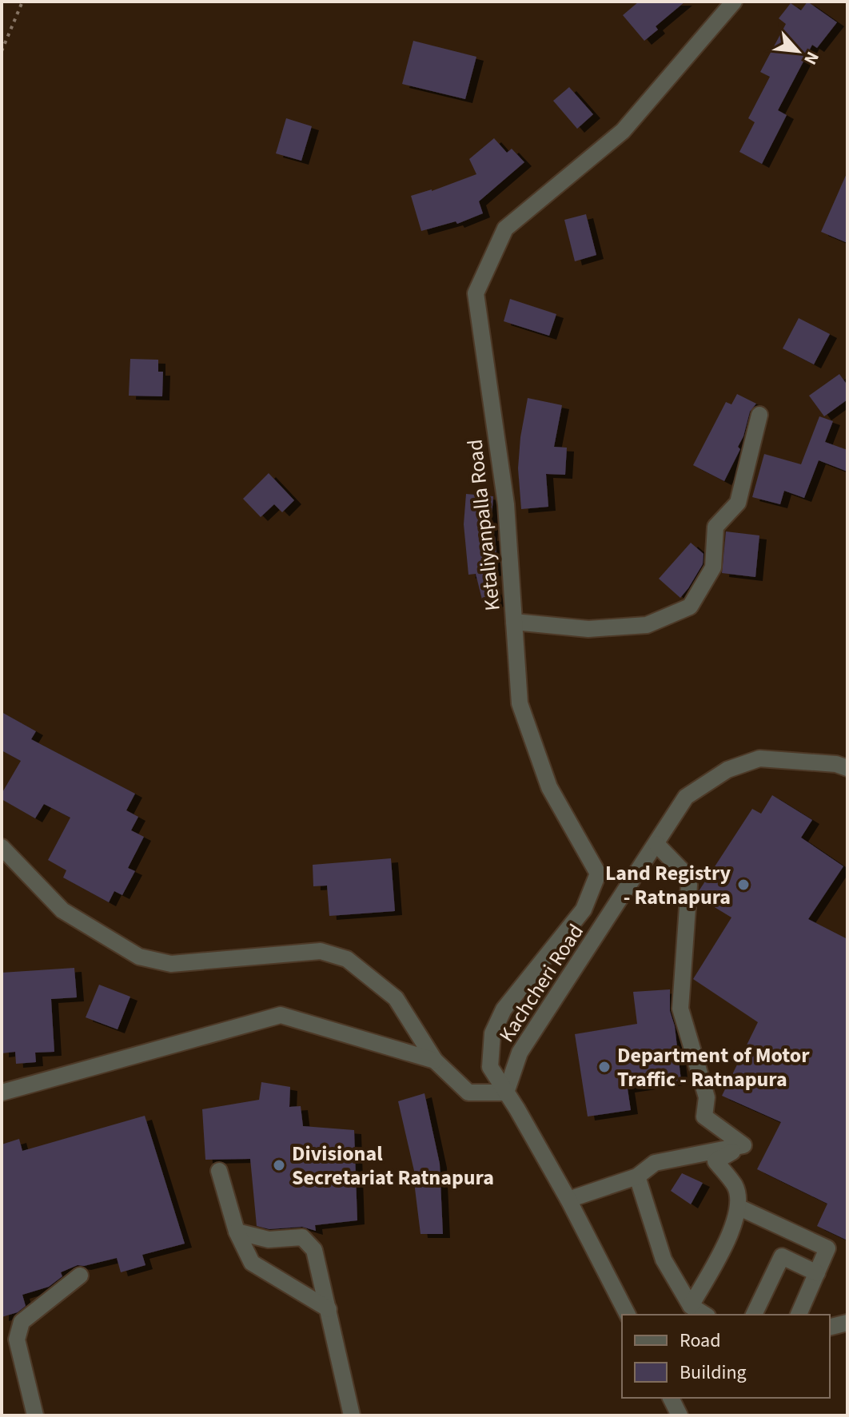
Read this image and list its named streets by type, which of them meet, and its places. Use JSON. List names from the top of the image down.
{
  "streets": {
    "street": ["Ketaliyanpalla Road", "Kachcheri Road"]
  },
  "crossings": [
    ["Ketaliyanpalla Road", "Kachcheri Road"]
  ],
  "places": ["Land Registry - Ratnapura", "Department of Motor Traffic - Ratnapura", "Divisional Secretariat Ratnapura"],
  "legend": ["Road", "Building"],
  "north": "bottom right"
}
